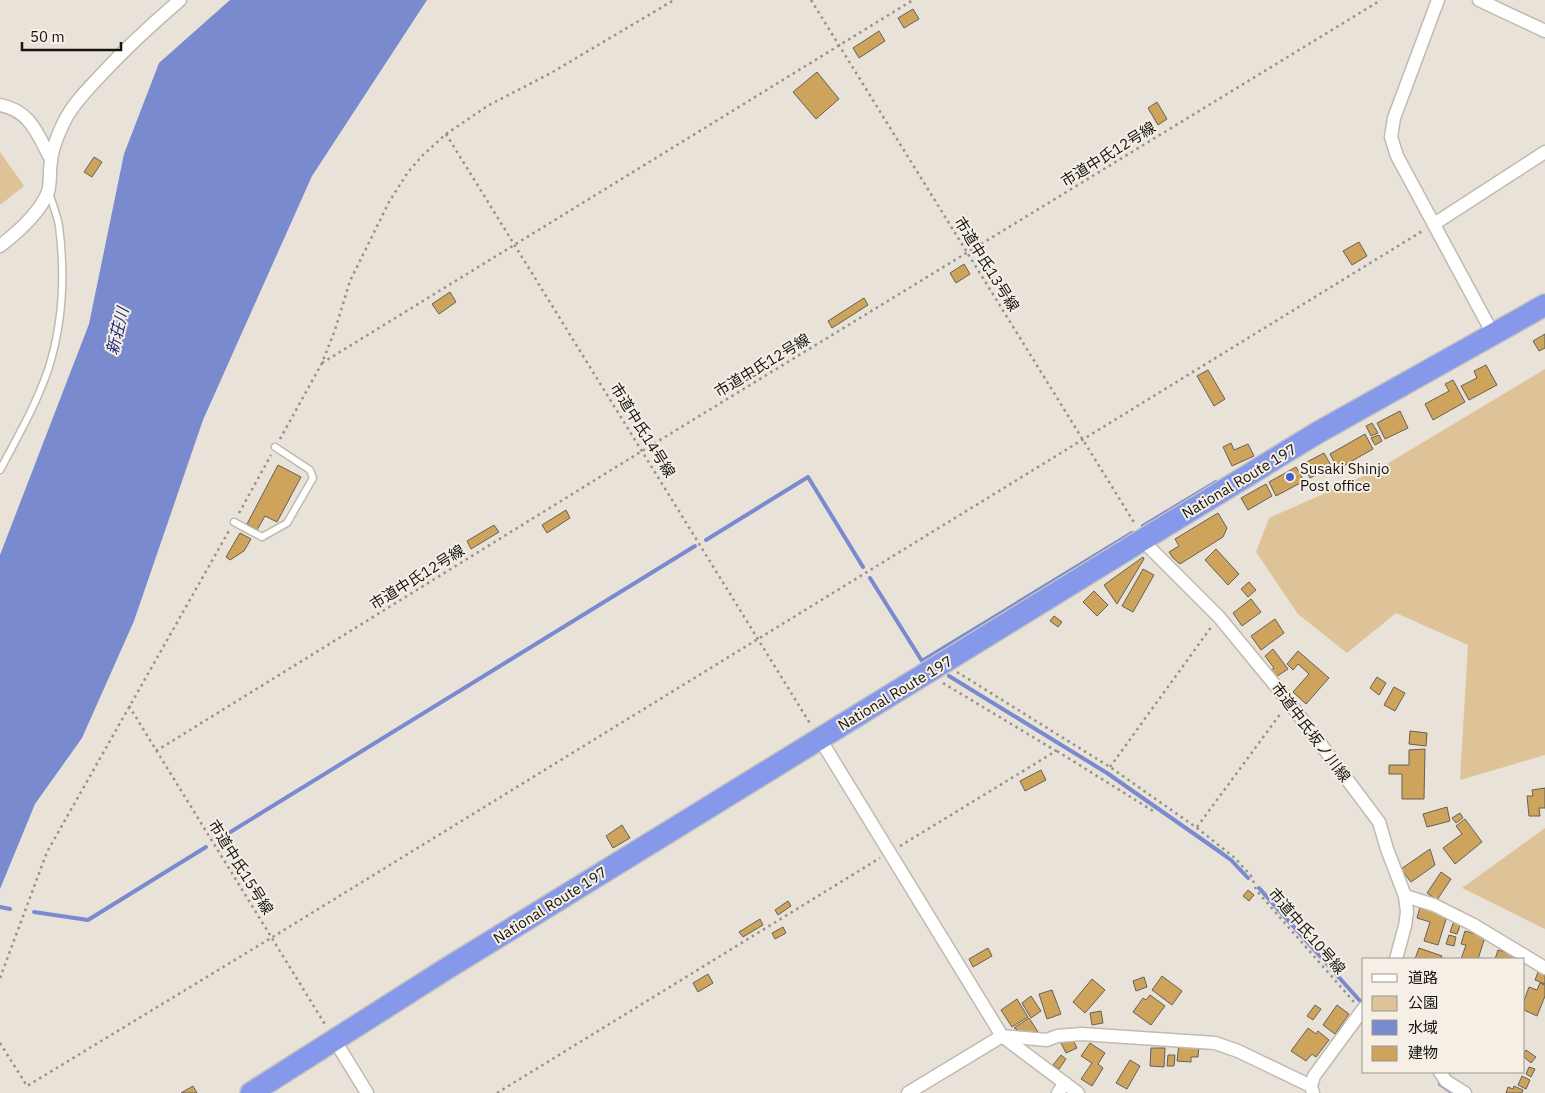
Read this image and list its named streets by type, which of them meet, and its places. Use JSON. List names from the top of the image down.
{
  "streets": {
    "highway": ["National Route 197"],
    "street": ["市道中氏坂ノ川線"],
    "path": [
      "市道中氏12号線",
      "市道中氏13号線",
      "市道中氏14号線",
      "市道中氏15号線",
      "市道中氏10号線"
    ]
  },
  "crossings": [
    ["市道中氏12号線", "市道中氏13号線"],
    ["市道中氏12号線", "市道中氏14号線"],
    ["市道中氏12号線", "市道中氏15号線"],
    ["市道中氏13号線", "National Route 197"],
    ["市道中氏13号線", "市道中氏坂ノ川線"],
    ["市道中氏14号線", "National Route 197"],
    ["National Route 197", "市道中氏坂ノ川線"],
    ["National Route 197", "市道中氏15号線"],
    ["National Route 197", "市道中氏10号線"]
  ],
  "water": ["新荘川"],
  "places": ["Susaki Shinjo Post office"],
  "legend": [
    "道路",
    "公園",
    "水域",
    "建物"
  ],
  "scale_bar": "50 m"
}
